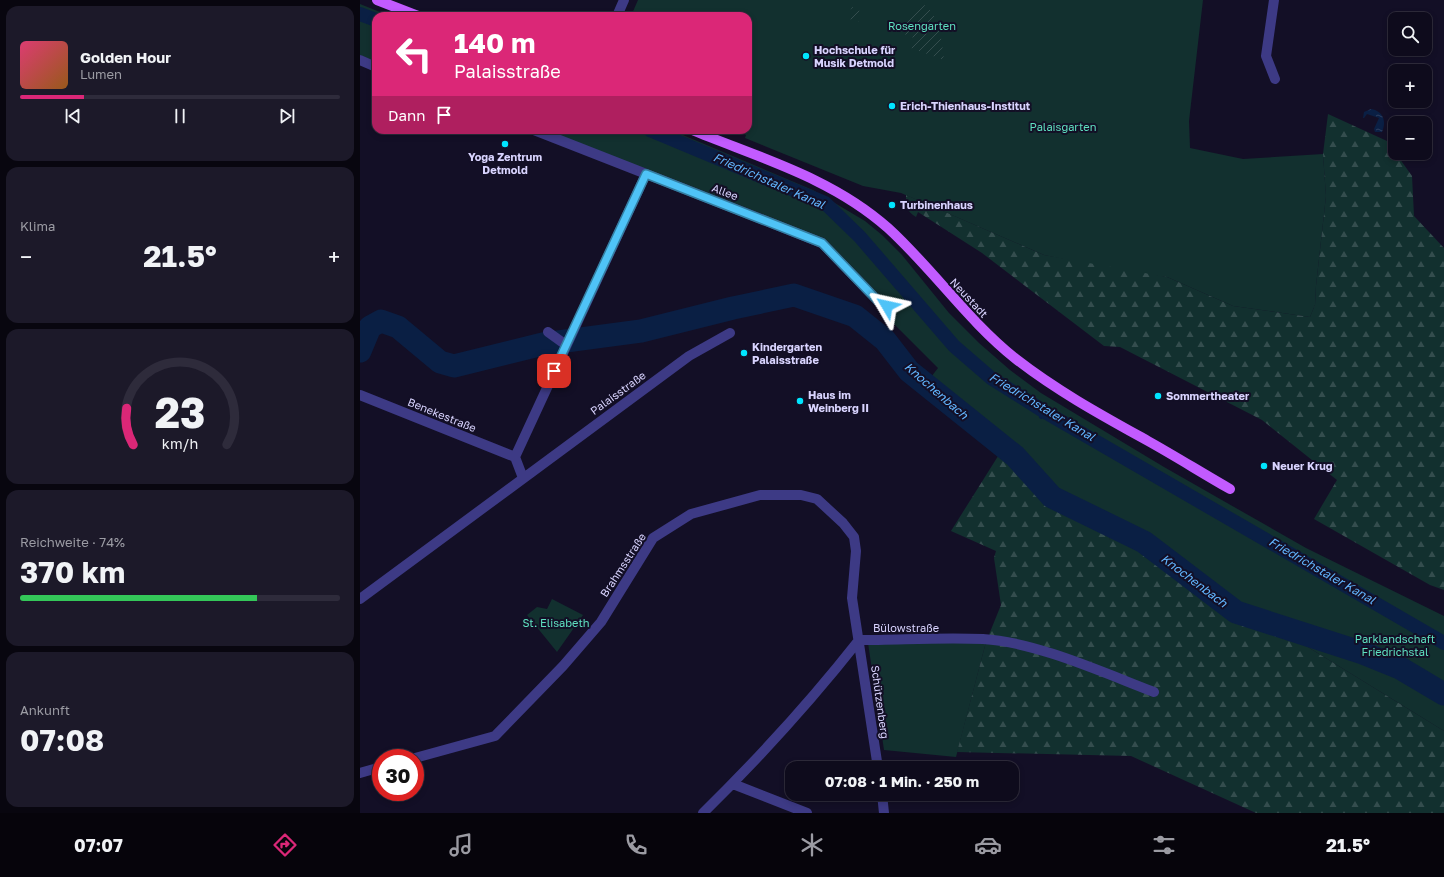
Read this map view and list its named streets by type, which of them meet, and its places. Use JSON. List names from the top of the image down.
{
  "streets": {
    "main road": ["Neustadt"],
    "street": [
      "Allee",
      "Palaisstraße",
      "Benekestraße",
      "Brahmsstraße",
      "Bülowstraße",
      "Schützenberg"
    ]
  },
  "crossings": [
    ["Brahmsstraße", "Bülowstraße"],
    ["Brahmsstraße", "Schützenberg"],
    ["Bülowstraße", "Schützenberg"]
  ],
  "water": ["Friedrichstaler Kanal", "Knochenbach"],
  "parks": [
    "Rosengarten",
    "Palaisgarten",
    "St. Elisabeth",
    "Parklandschaft Friedrichstal"
  ],
  "places": [
    "Hochschule für Musik Detmold",
    "Erich-Thienhaus-Institut",
    "Yoga Zentrum Detmold",
    "Turbinenhaus",
    "Kindergarten Palaisstraße",
    "Sommertheater",
    "Haus im Weinberg II",
    "Neuer Krug"
  ],
  "page": {
    "map_buttons": ["+", "−"],
    "turn": ["140 m", "Palaisstraße"],
    "song": ["Golden Hour", "Lumen"],
    "then": "Dann",
    "tile": [
      "Klima",
      ["Reichweite · 74%", "370 km"],
      ["Ankunft", "07:08"]
    ],
    "heat": ["−", "21.5°", "+"],
    "limit": "30",
    "trip": "07:08 · 1 Min. · 250 m",
    "tabs": ["07:07", "21.5°"],
    "gauge": ["23", "km/h"]
  }
}
